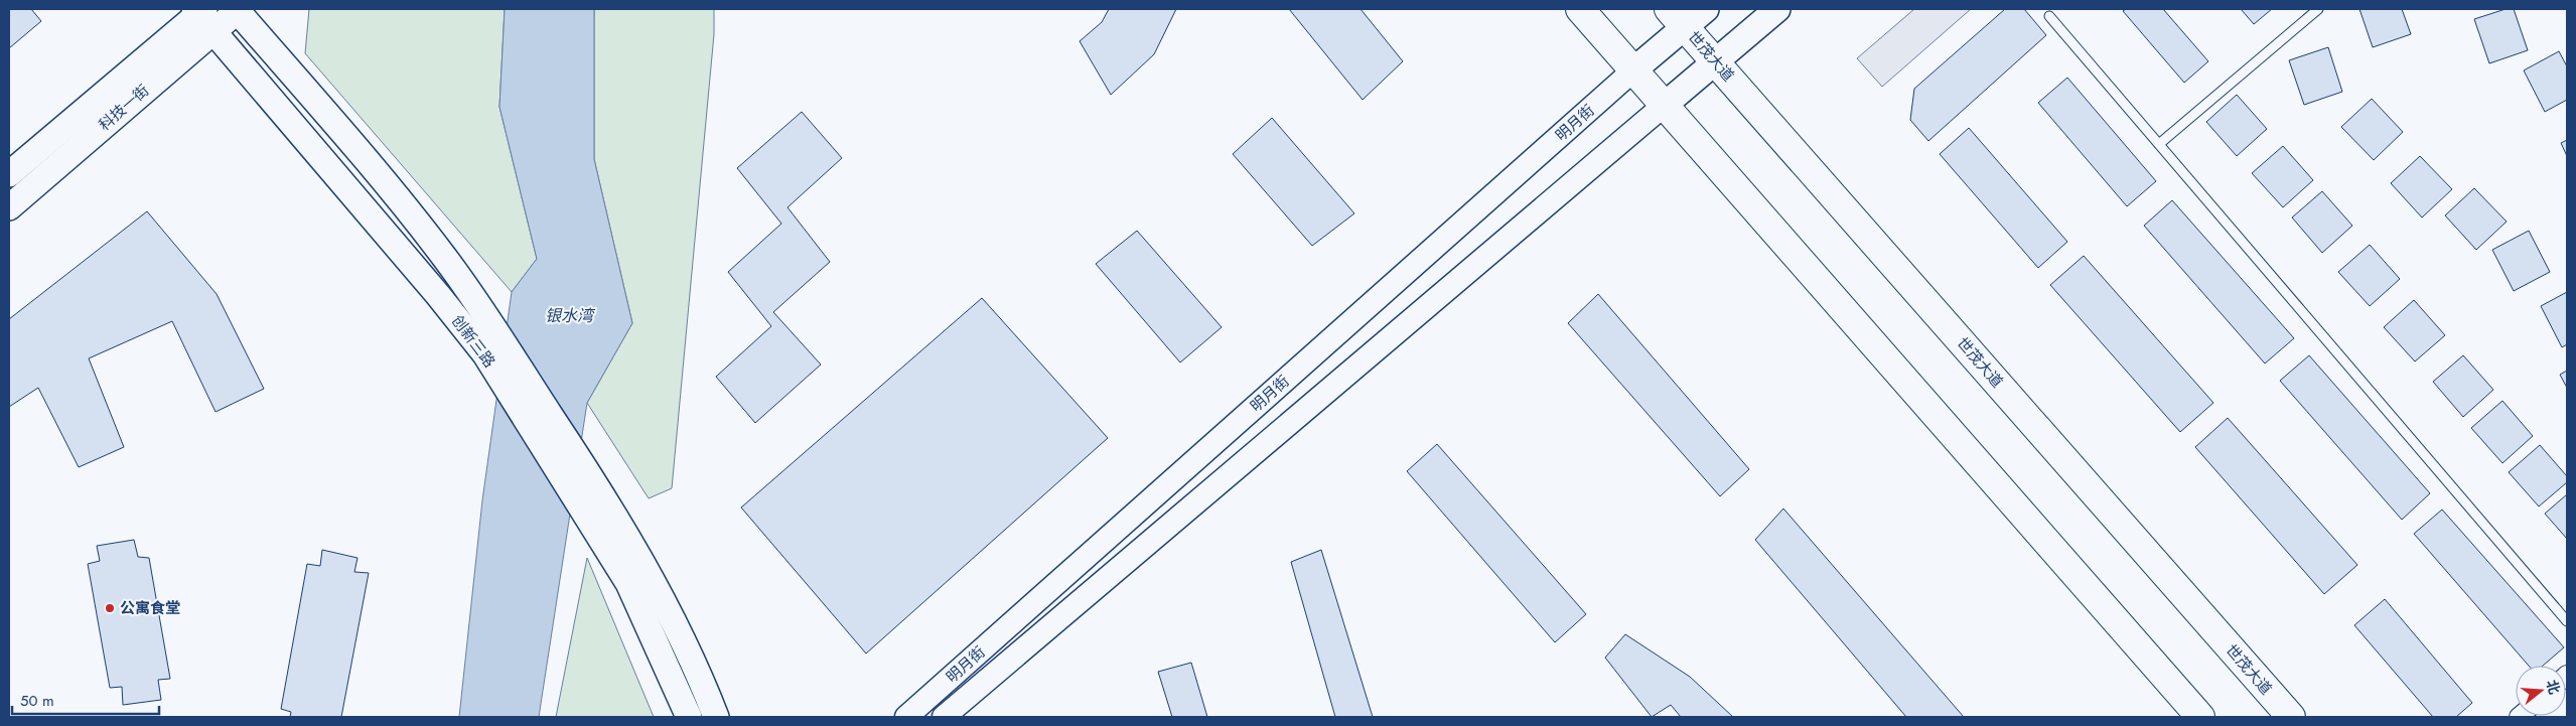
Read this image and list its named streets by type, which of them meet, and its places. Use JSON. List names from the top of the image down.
{
  "streets": {
    "main road": ["世茂大道", "科技一街", "创新三路"],
    "street": ["明月街"]
  },
  "crossings": [
    ["科技一街", "创新三路"]
  ],
  "water": ["银水湾"],
  "places": ["公寓食堂"],
  "scale_bar": "50 m",
  "north": "right"
}
